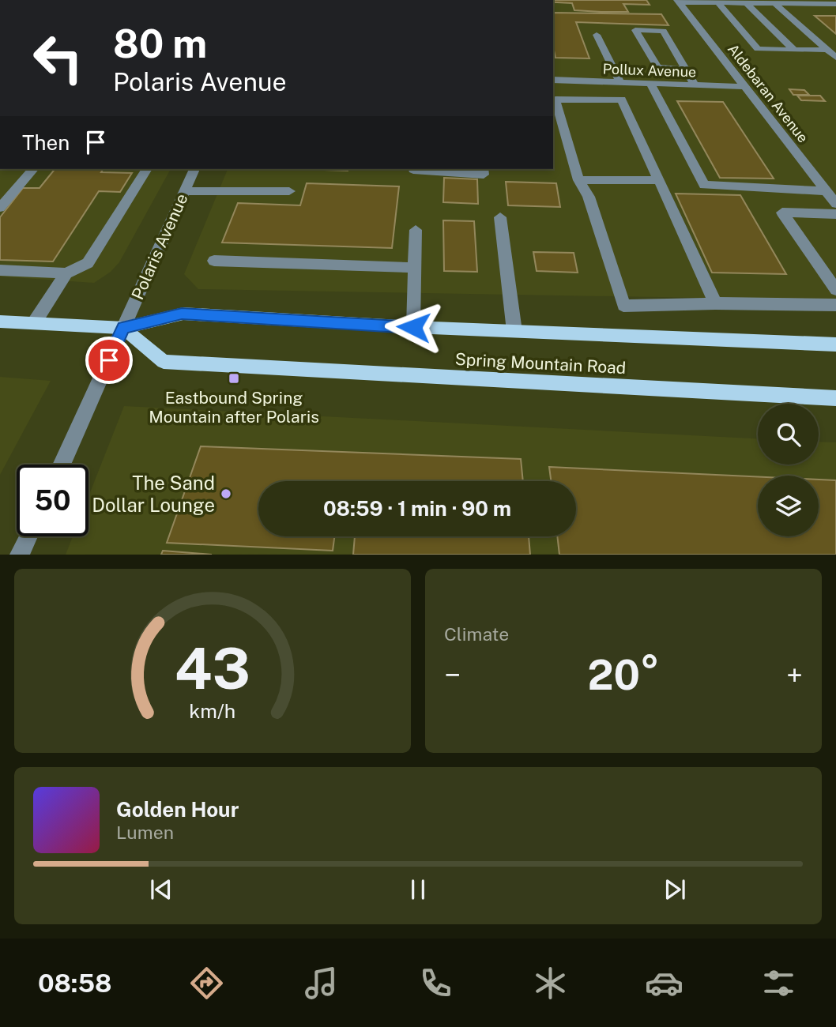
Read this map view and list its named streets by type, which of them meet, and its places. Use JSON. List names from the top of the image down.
{
  "streets": {
    "main road": ["Spring Mountain Road"],
    "street": ["Pollux Avenue", "Aldebaran Avenue", "Polaris Avenue"]
  },
  "crossings": [
    ["Pollux Avenue", "Aldebaran Avenue"],
    ["Polaris Avenue", "Spring Mountain Road"]
  ],
  "places": {
    "transit": ["Eastbound Spring Mountain after Polaris"],
    "other": ["The Sand Dollar Lounge"]
  },
  "page": {
    "turn": ["80 m", "Polaris Avenue"],
    "then": "Then",
    "limit": "50",
    "trip": "08:59 · 1 min · 90 m",
    "tile": "Climate",
    "heat": ["−", "20°", "+"],
    "song": ["Golden Hour", "Lumen"],
    "tabs": "08:58",
    "gauge": ["43", "km/h"]
  }
}
